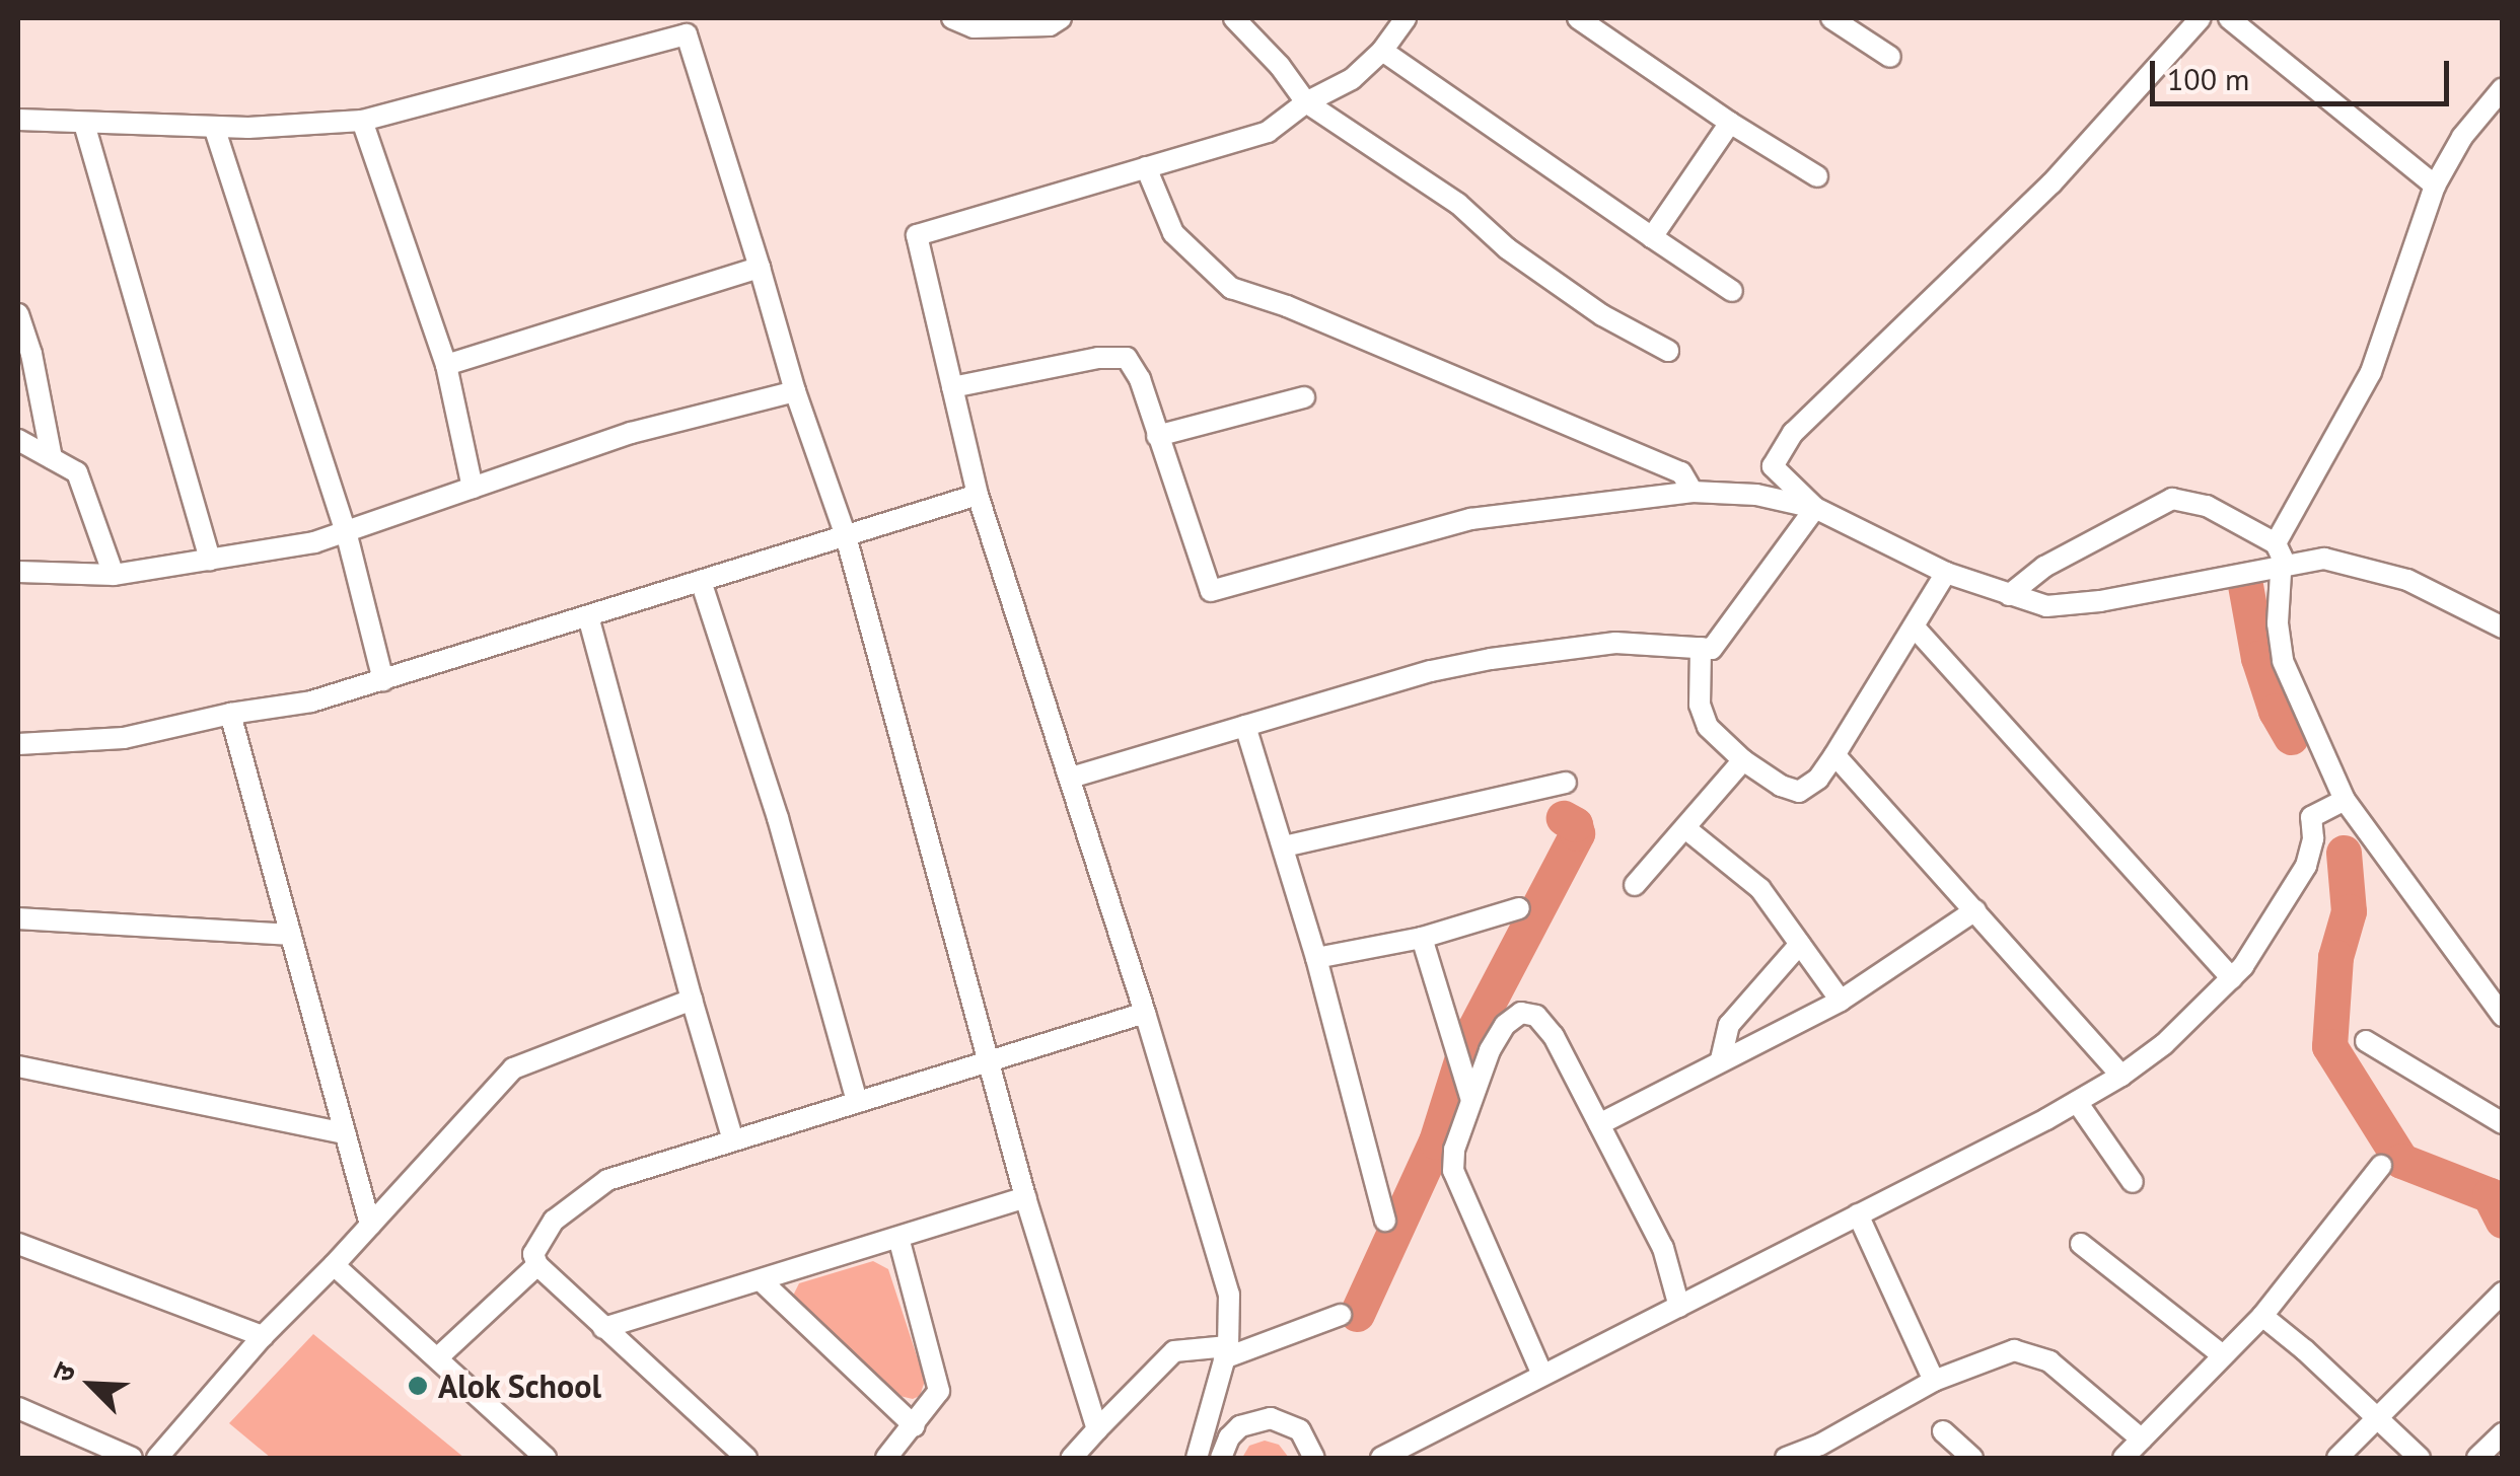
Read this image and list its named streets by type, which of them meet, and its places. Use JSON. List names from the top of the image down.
{
  "places": ["Alok School"],
  "scale_bar": "100 m",
  "north": "top left"
}
